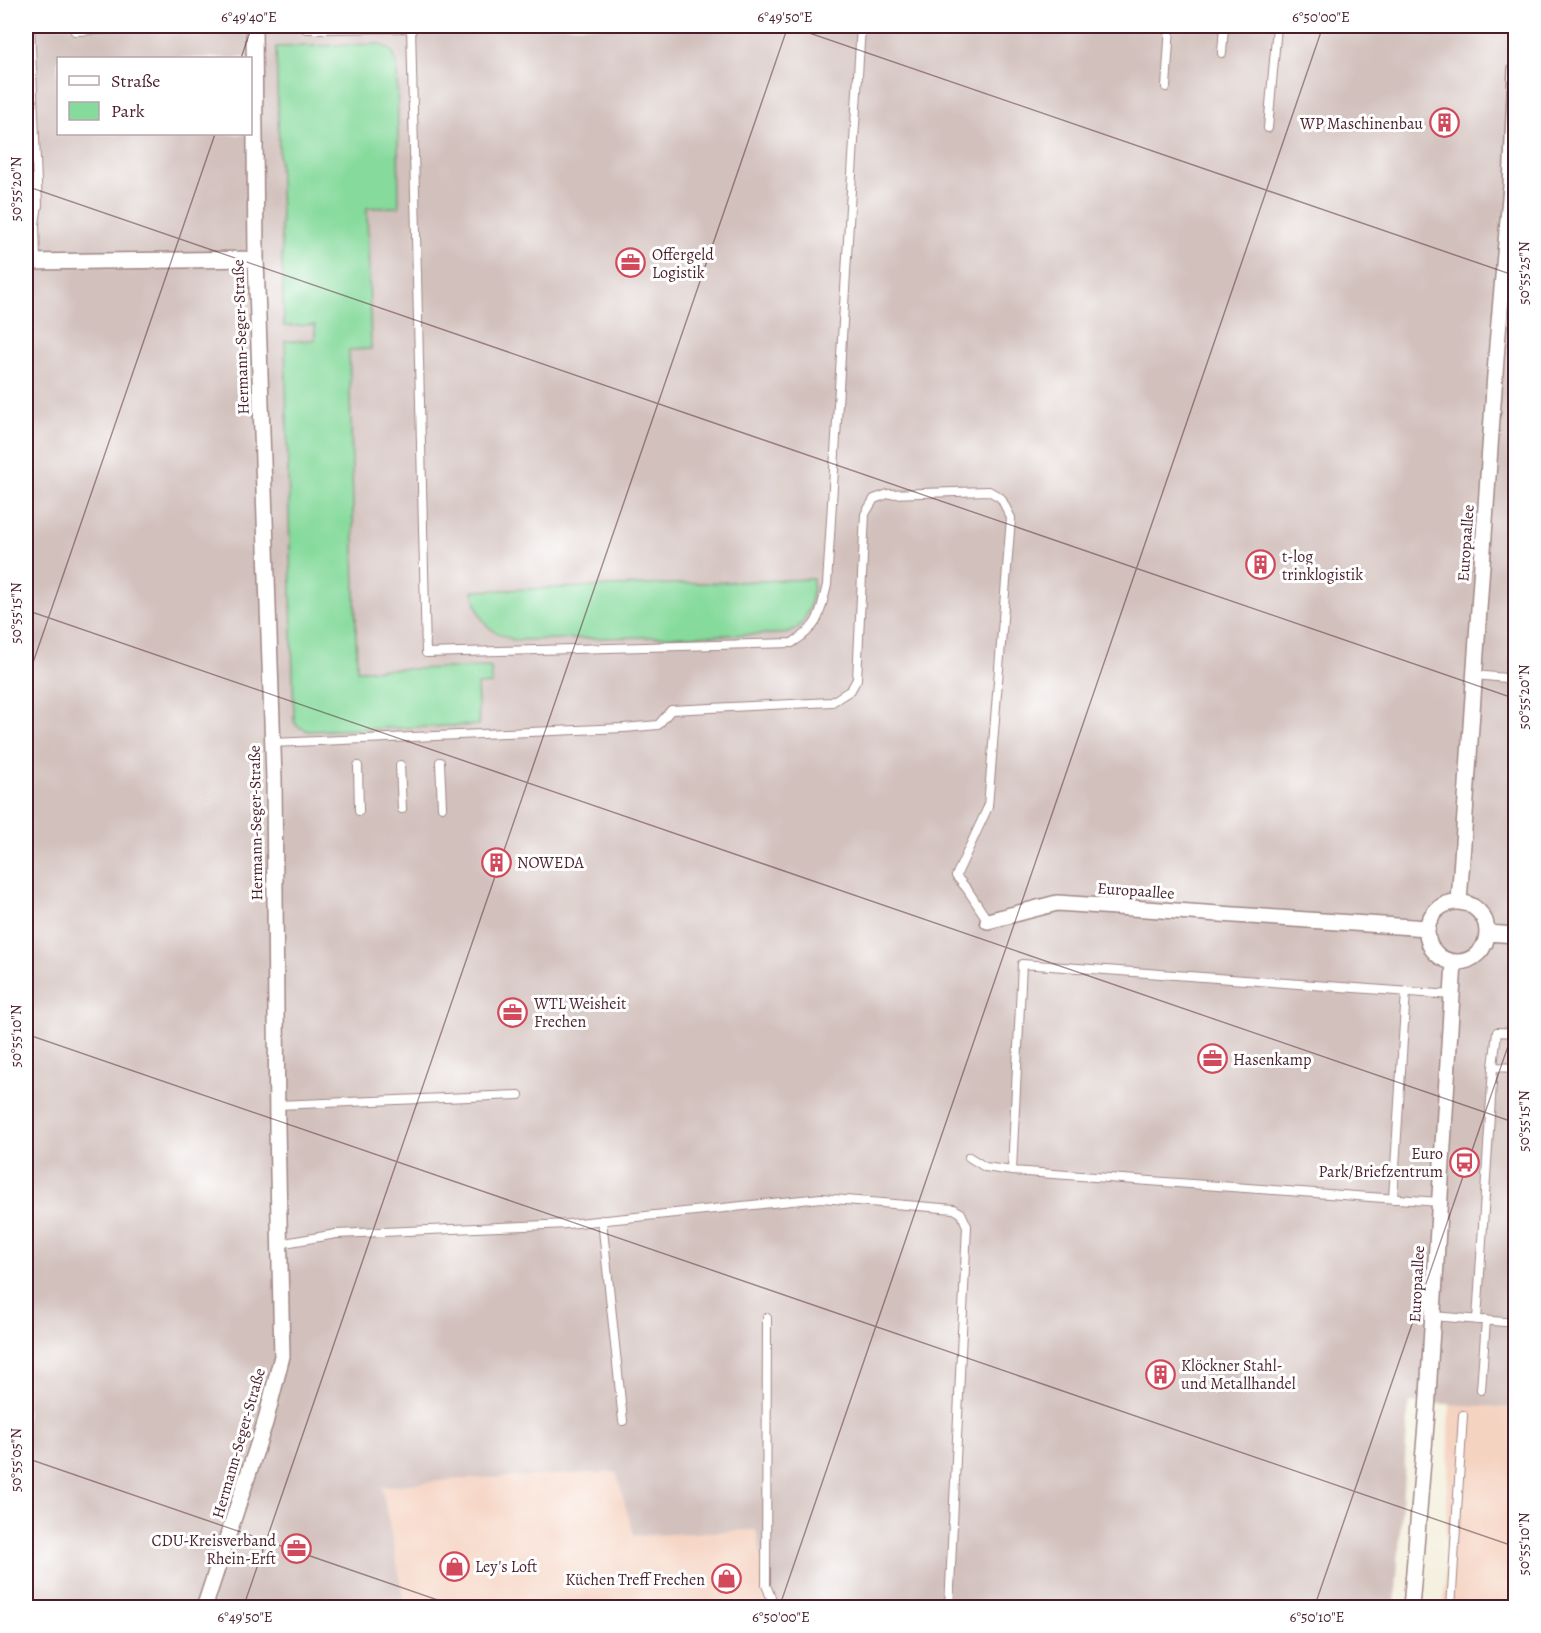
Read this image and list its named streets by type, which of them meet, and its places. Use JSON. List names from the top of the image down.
{
  "streets": {
    "street": ["Hermann-Seger-Straße", "Europaallee"]
  },
  "places": {
    "building": [
      "WP Maschinenbau",
      "t-log trinklogistik",
      "NOWEDA",
      "Klöckner Stahl- und Metallhandel"
    ],
    "office": [
      "Offergeld Logistik",
      "WTL Weisheit Frechen",
      "Hasenkamp",
      "CDU-Kreisverband Rhein-Erft"
    ],
    "bus stop": ["Euro Park/Briefzentrum"],
    "shop": ["Ley's Loft", "Küchen Treff Frechen"]
  },
  "legend": ["Straße", "Park"],
  "coordinates": [
    "6°49'40\"E",
    "6°49'50\"E",
    "6°50'00\"E",
    "50°55'20\"N",
    "50°55'25\"N",
    "50°55'15\"N",
    "50°55'10\"N",
    "50°55'05\"N",
    "6°50'10\"E"
  ]
}
